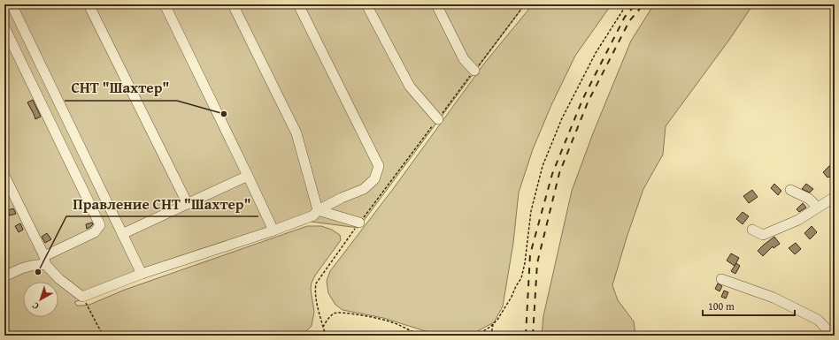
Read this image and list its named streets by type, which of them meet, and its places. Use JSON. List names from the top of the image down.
{
  "places": ["СНТ \"Шахтер\"", "Правление СНТ \"Шахтер\""],
  "scale_bar": "100 m",
  "north": "bottom left"
}
